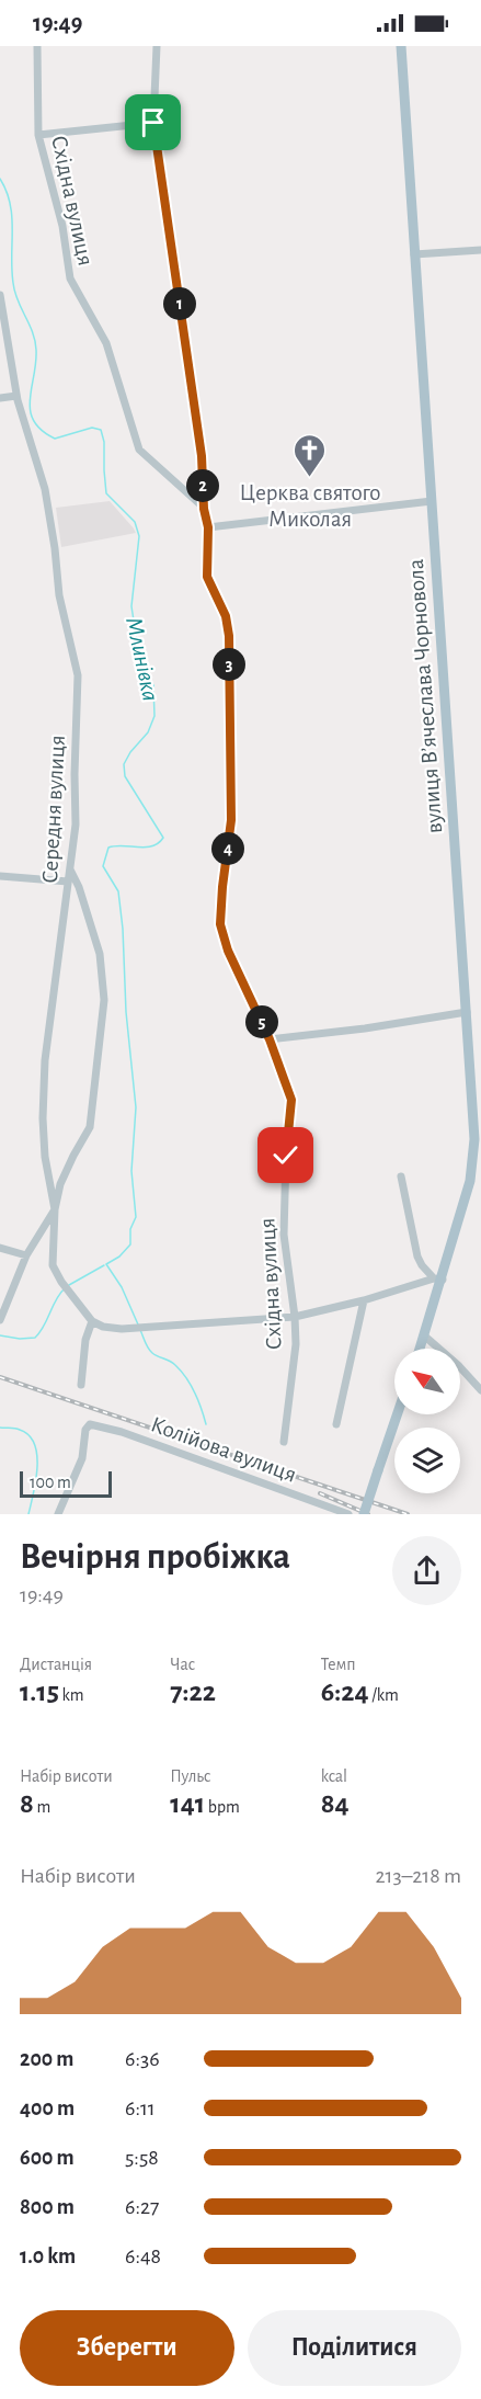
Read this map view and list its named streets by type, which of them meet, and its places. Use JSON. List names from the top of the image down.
{
  "streets": {
    "main road": ["вулиця Вʼячеслава Чорновола"],
    "street": ["Східна вулиця", "Середня вулиця", "Колійова вулиця"]
  },
  "water": ["Млинівка"],
  "places": {
    "church": ["Церква святого Миколая"]
  },
  "scale_bar": "100 m",
  "north": "top left",
  "page": {
    "status": "19:49",
    "pins": [
      "1",
      "2",
      "3",
      "4",
      "5"
    ],
    "scale": "100 m",
    "heading": ["Вечірня пробіжка", "19:49"],
    "stats": [
      ["Дистанція", "1.15 km"],
      ["Час", "7:22"],
      ["Темп", "6:24 /km"],
      ["Набір висоти", "8 m"],
      ["Пульс", "141 bpm"],
      ["kcal", "84"]
    ],
    "chart": ["Набір висоти", "213–218 m"],
    "list": [
      {
        "name": "200 m",
        "note": "6:36"
      },
      {
        "name": "400 m",
        "note": "6:11"
      },
      {
        "name": "600 m",
        "note": "5:58"
      },
      {
        "name": "800 m",
        "note": "6:27"
      },
      {
        "name": "1.0 km",
        "note": "6:48"
      }
    ],
    "buttons": ["Зберегти", "Поділитися"]
  }
}
